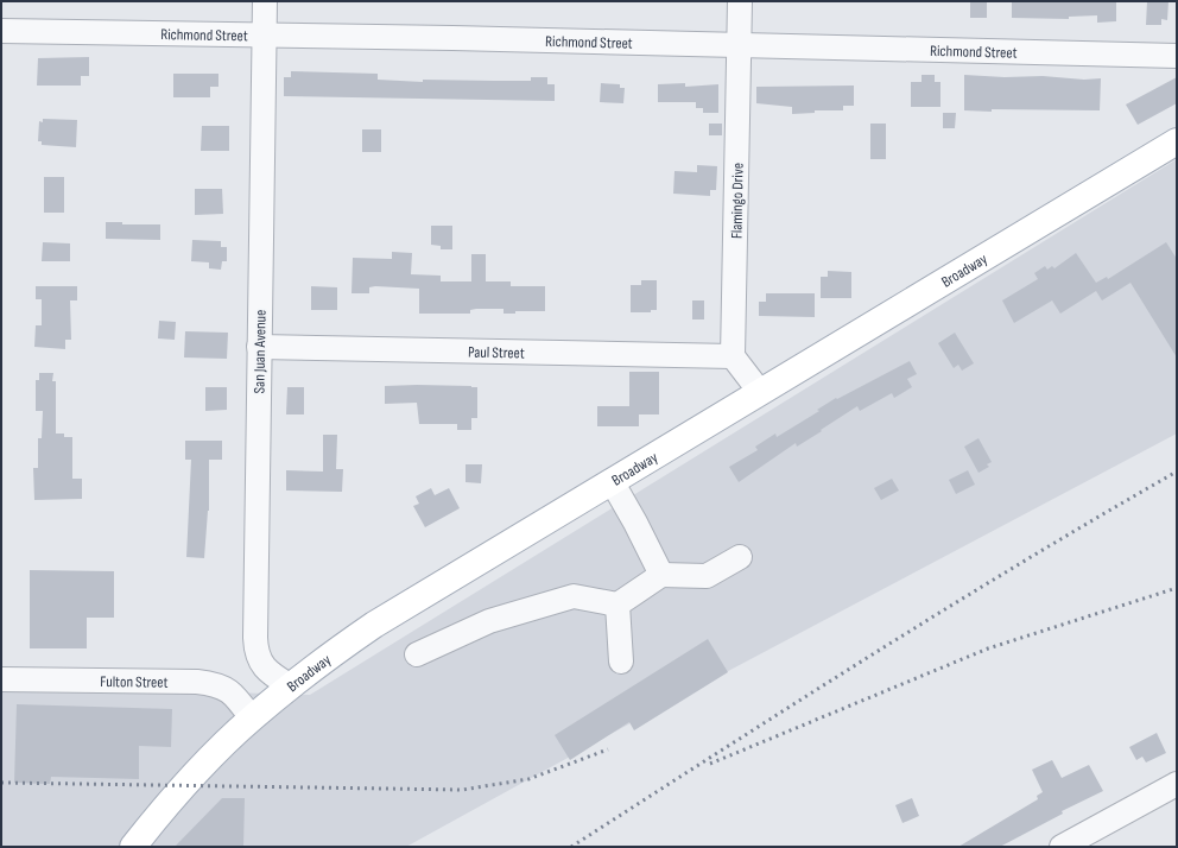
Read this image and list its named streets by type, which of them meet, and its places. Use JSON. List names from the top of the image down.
{
  "streets": {
    "main road": ["Broadway"],
    "street": [
      "Richmond Street",
      "Flamingo Drive",
      "San Juan Avenue",
      "Paul Street",
      "Fulton Street"
    ]
  },
  "crossings": [
    ["Richmond Street", "Flamingo Drive"],
    ["Richmond Street", "San Juan Avenue"],
    ["Flamingo Drive", "Paul Street"],
    ["Broadway", "San Juan Avenue"],
    ["Broadway", "Fulton Street"],
    ["San Juan Avenue", "Paul Street"]
  ]
}
